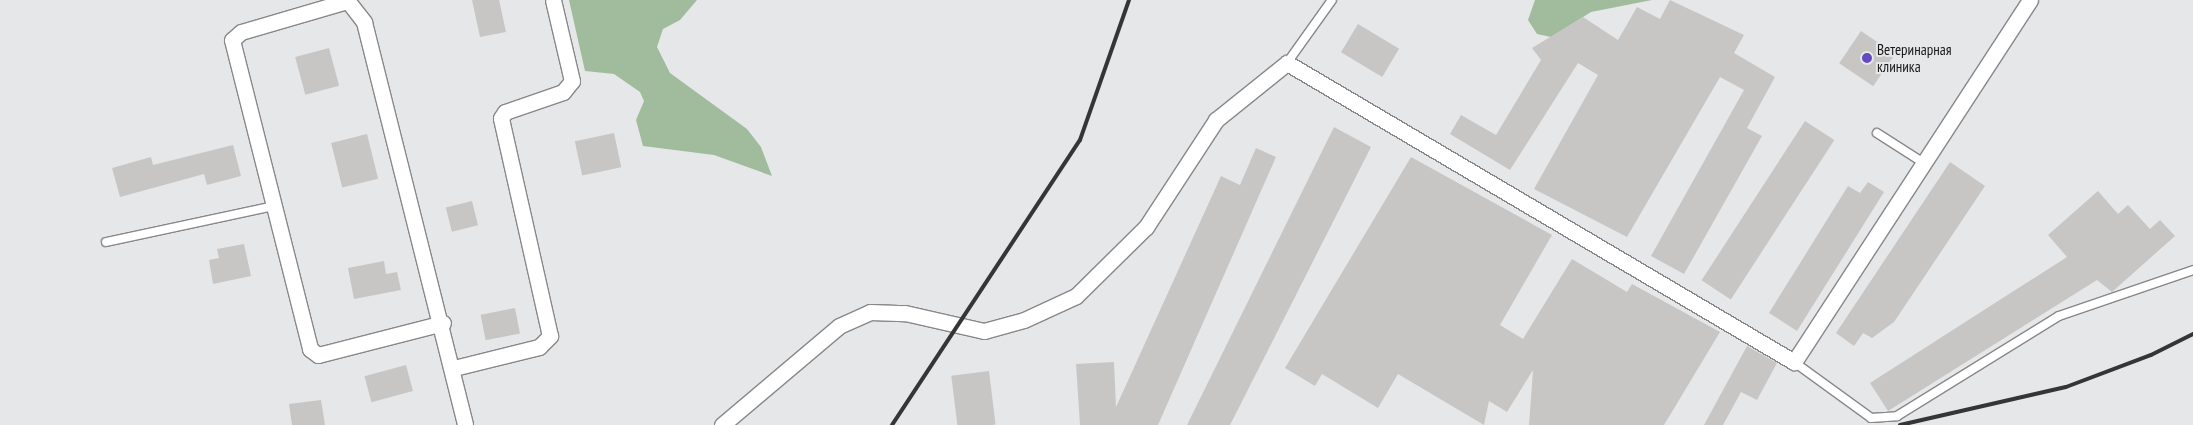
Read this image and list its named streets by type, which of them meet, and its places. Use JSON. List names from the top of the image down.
{
  "places": ["Ветеринарная клиника"]
}
